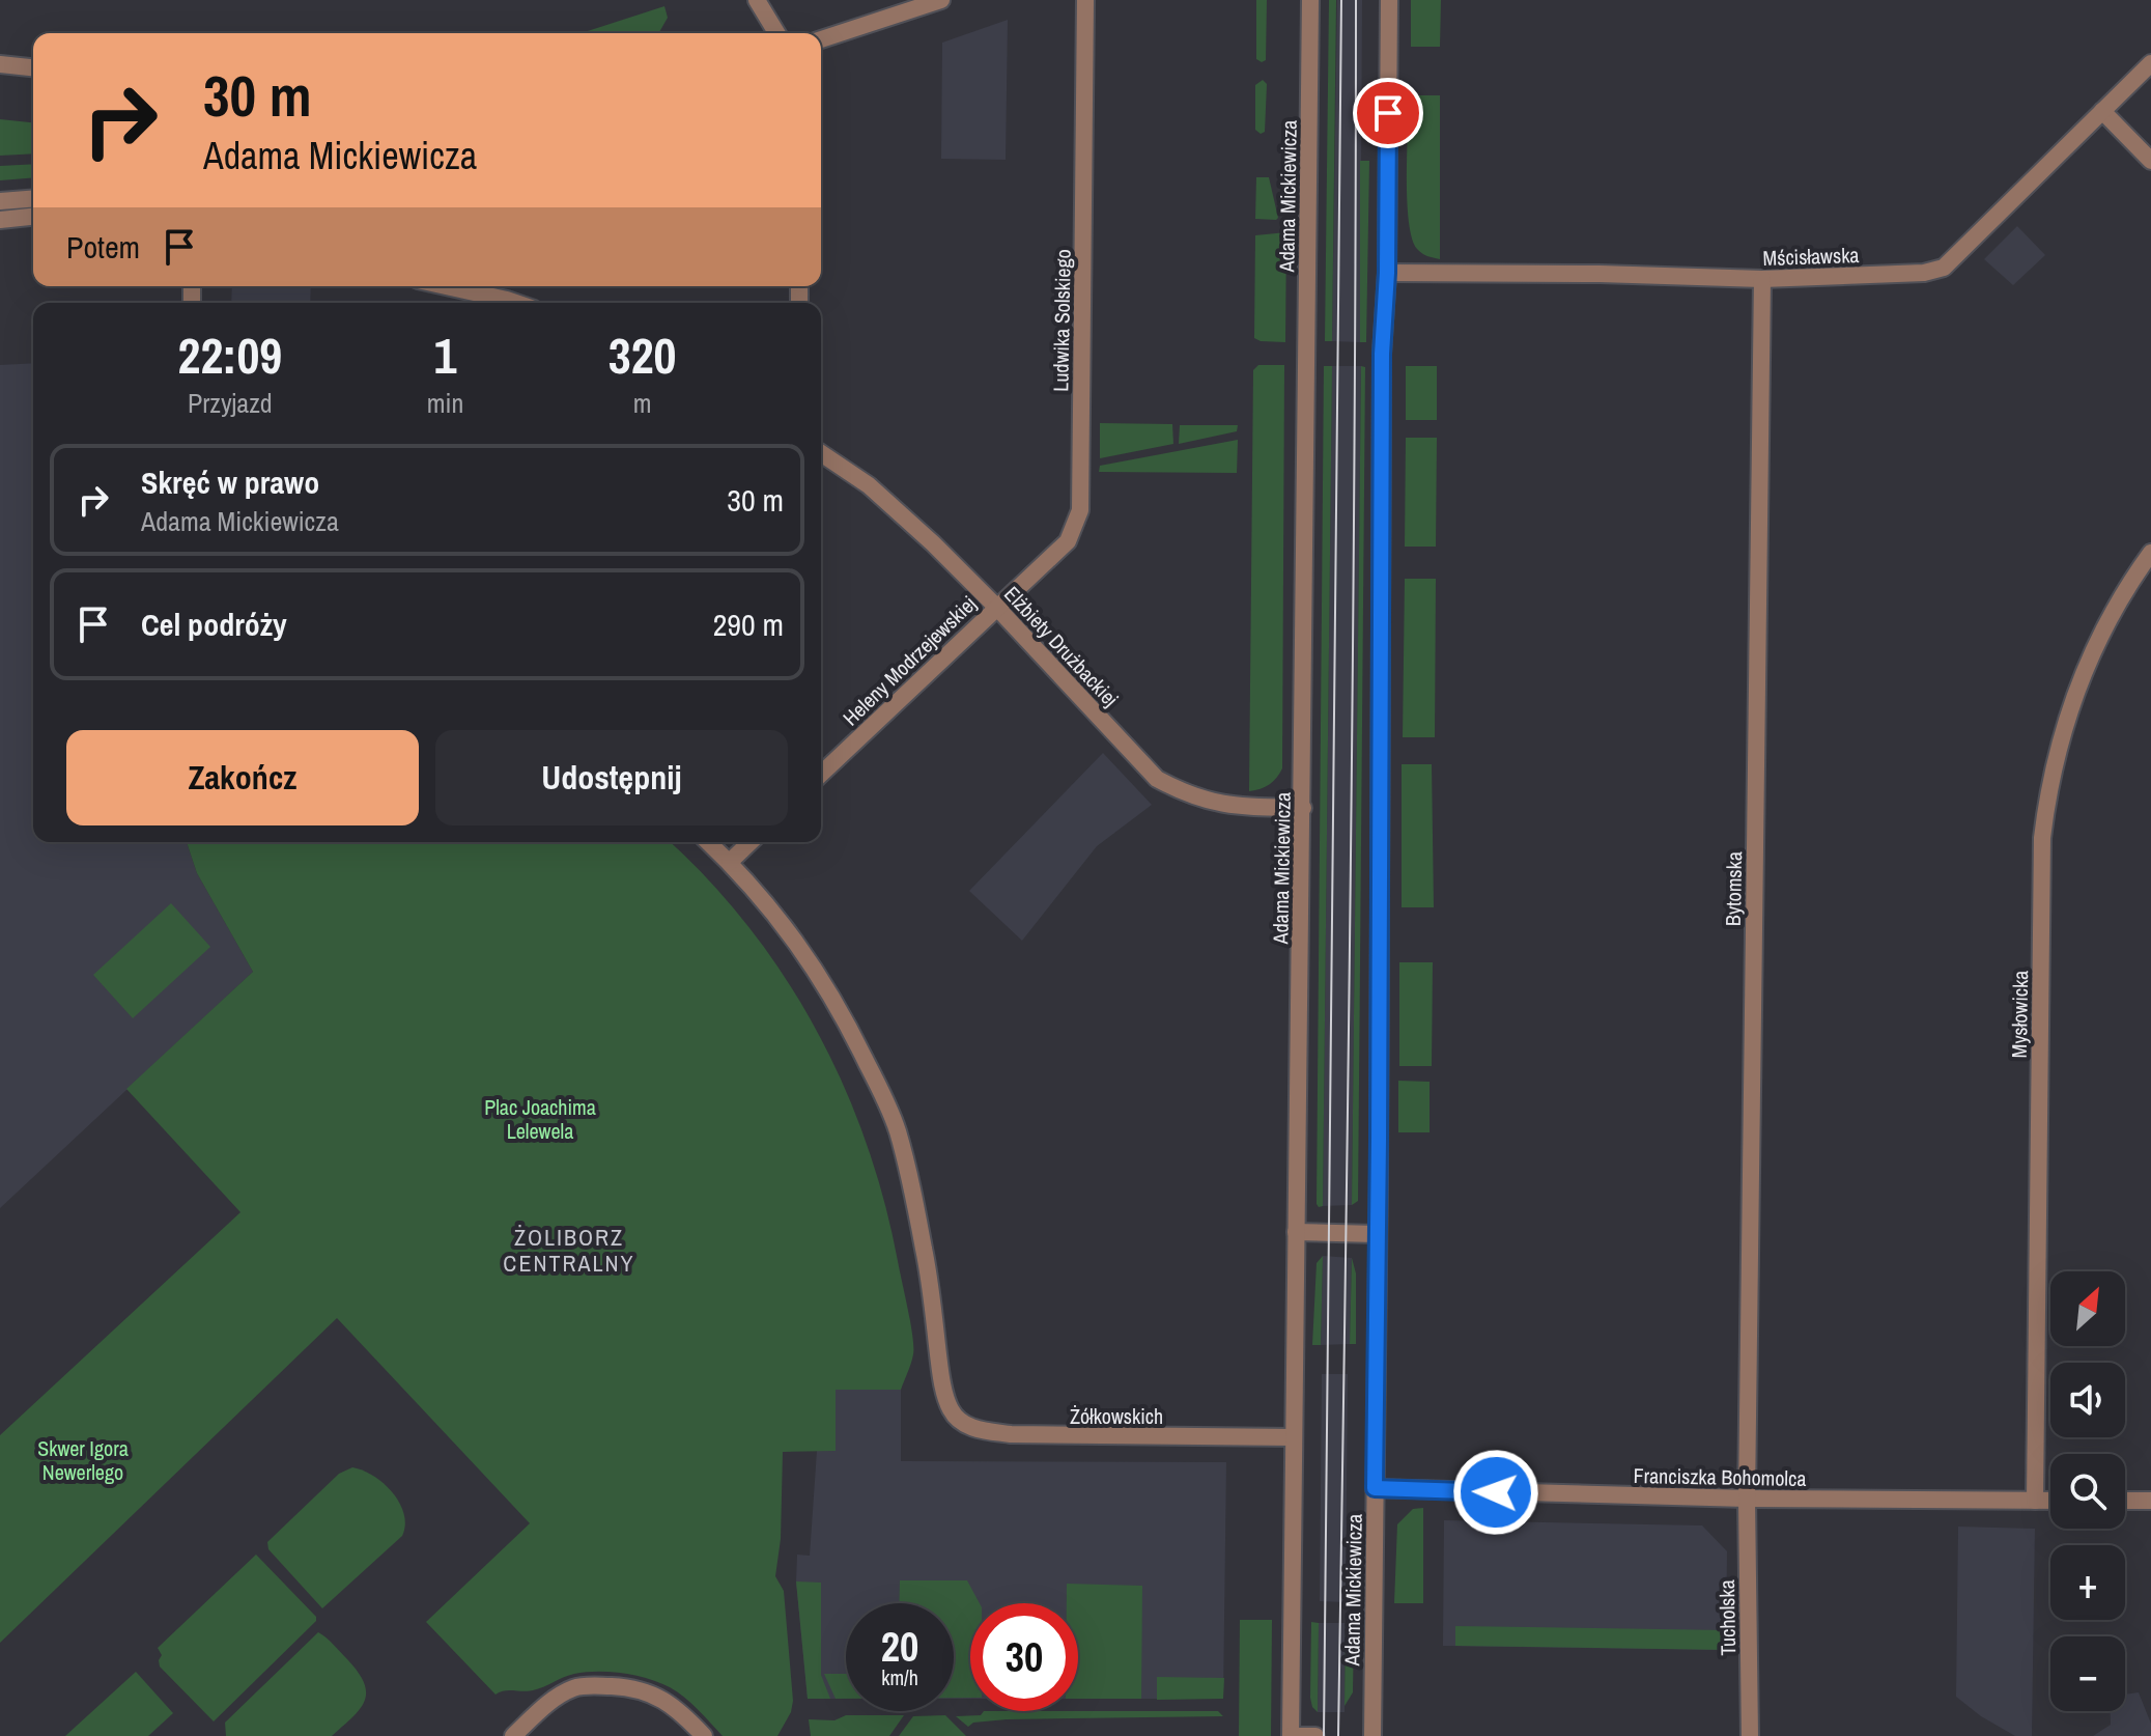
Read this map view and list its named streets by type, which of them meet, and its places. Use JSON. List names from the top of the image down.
{
  "streets": {
    "street": [
      "Adama Mickiewicza",
      "Mścisławska",
      "Ludwika Solskiego",
      "Elżbiety Drużbackiej",
      "Heleny Modrzejewskiej",
      "Bytomska",
      "Mysłowicka",
      "Żółkowskich",
      "Franciszka Bohomolca",
      "Tucholska"
    ]
  },
  "crossings": [
    ["Adama Mickiewicza", "Mścisławska"],
    ["Adama Mickiewicza", "Elżbiety Drużbackiej"],
    ["Adama Mickiewicza", "Żółkowskich"],
    ["Adama Mickiewicza", "Franciszka Bohomolca"],
    ["Mścisławska", "Bytomska"],
    ["Ludwika Solskiego", "Elżbiety Drużbackiej"],
    ["Ludwika Solskiego", "Heleny Modrzejewskiej"],
    ["Elżbiety Drużbackiej", "Heleny Modrzejewskiej"],
    ["Bytomska", "Franciszka Bohomolca"],
    ["Bytomska", "Tucholska"],
    ["Mysłowicka", "Franciszka Bohomolca"],
    ["Franciszka Bohomolca", "Tucholska"]
  ],
  "districts": ["ŻOLIBORZ CENTRALNY"],
  "parks": ["Plac Joachima Lelewela", "Skwer Igora Newerlego"],
  "north": "top right",
  "page": {
    "turn": ["30 m", "Adama Mickiewicza"],
    "then": "Potem",
    "eta": [
      "22:09",
      "Przyjazd",
      "1",
      "min",
      "320",
      "m"
    ],
    "list": [
      {
        "name": "Skręć w prawo",
        "note": "Adama Mickiewicza",
        "value": "30 m"
      },
      {
        "name": "Cel podróży",
        "value": "290 m"
      }
    ],
    "buttons": ["Zakończ", "Udostępnij"],
    "map_buttons": ["+", "−"],
    "speed": "20 km/h",
    "limit": "30"
  }
}
